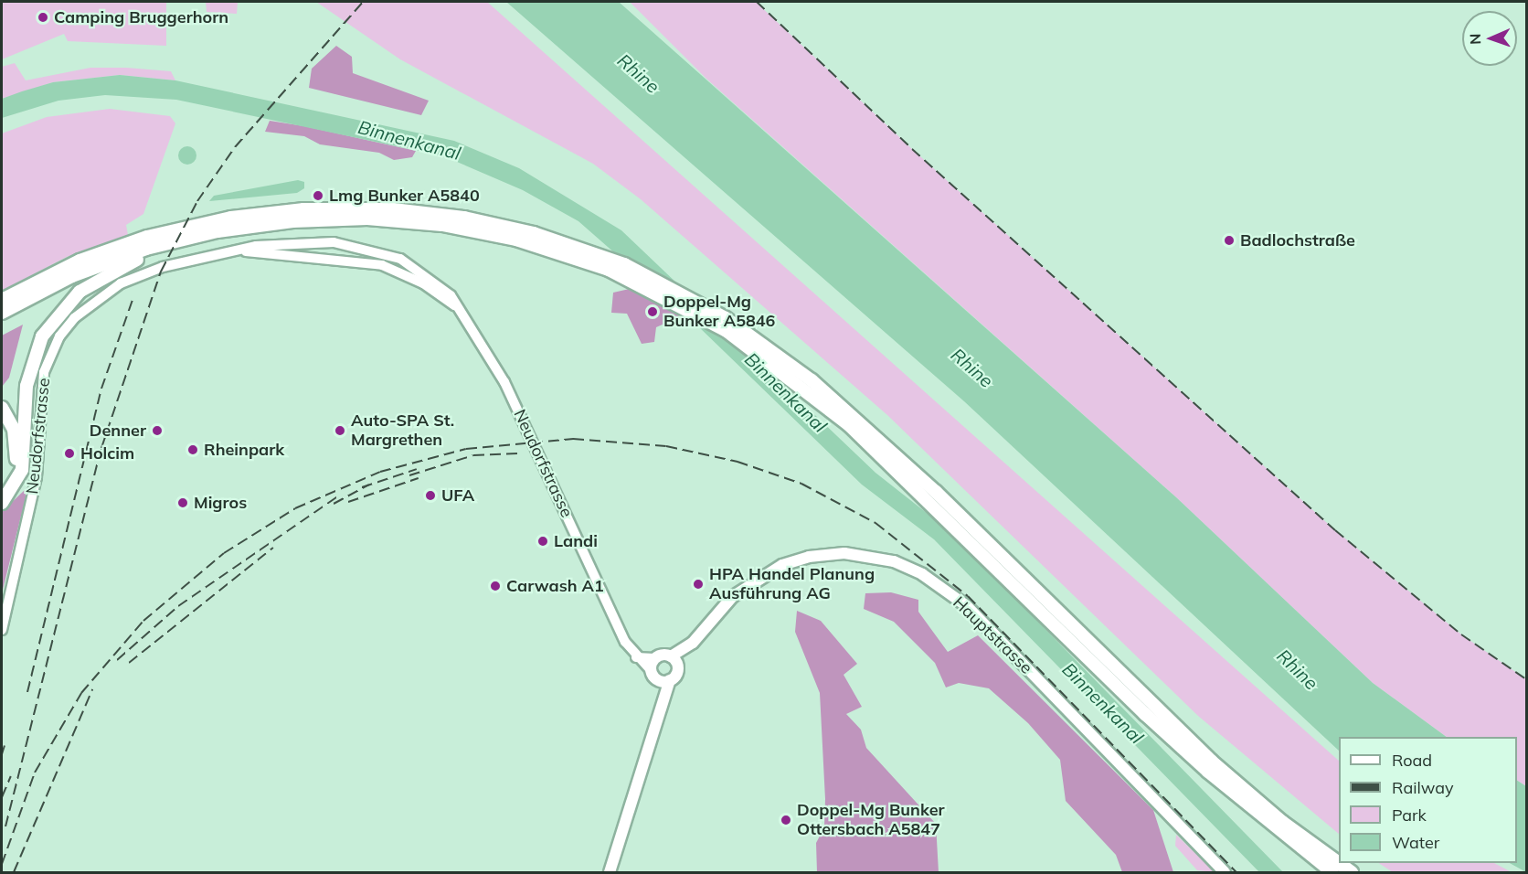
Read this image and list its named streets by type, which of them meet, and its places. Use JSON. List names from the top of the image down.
{
  "streets": {
    "main road": ["Neudorfstrasse", "Hauptstrasse"]
  },
  "water": ["Rhine", "Binnenkanal"],
  "places": [
    "Camping Bruggerhorn",
    "Lmg Bunker A5840",
    "Badlochstraße",
    "Doppel-Mg Bunker A5846",
    "Denner",
    "Auto-SPA St. Margrethen",
    "Rheinpark",
    "Holcim",
    "UFA",
    "Migros",
    "Landi",
    "HPA Handel Planung Ausführung AG",
    "Carwash A1",
    "Doppel-Mg Bunker Ottersbach A5847"
  ],
  "legend": [
    "Road",
    "Railway",
    "Park",
    "Water"
  ],
  "north": "left"
}
